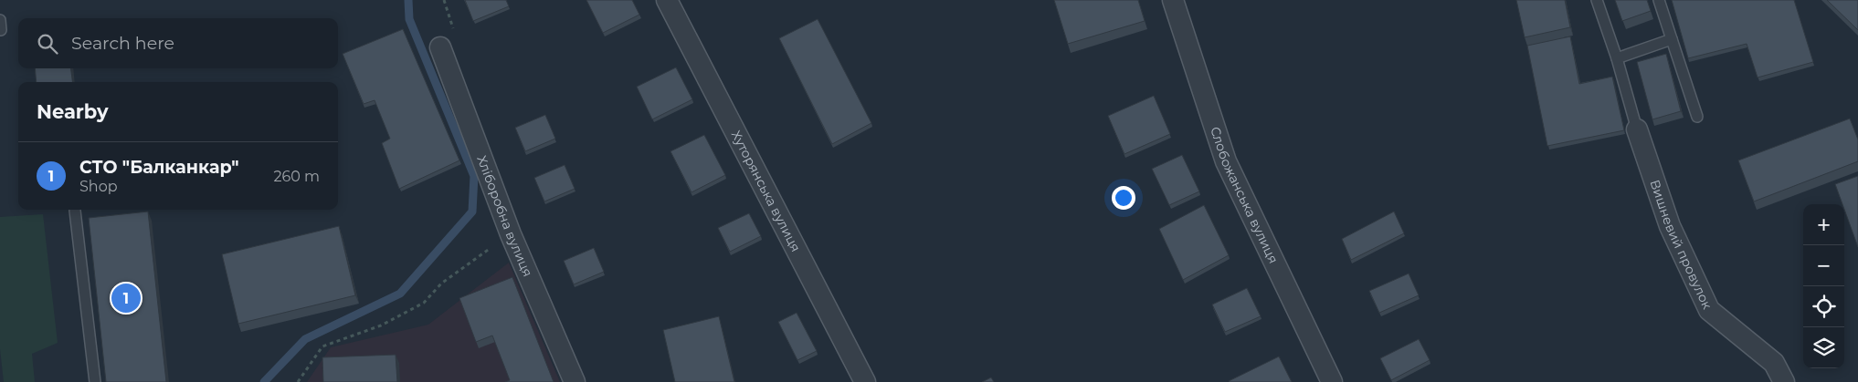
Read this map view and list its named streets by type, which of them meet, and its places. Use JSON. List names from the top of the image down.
{
  "streets": {
    "street": [
      "Хуторянська вулиця",
      "Слобожанська вулиця",
      "Хліборобна вулиця",
      "Вишневий провулок"
    ]
  },
  "page": {
    "search": "Search here",
    "heading": "Nearby",
    "list": [
      {
        "mark": "1",
        "name": "СТО \"Балканкар\"",
        "note": "Shop",
        "value": "260 m"
      }
    ],
    "map_buttons": ["+", "−"],
    "pins": "1"
  }
}
